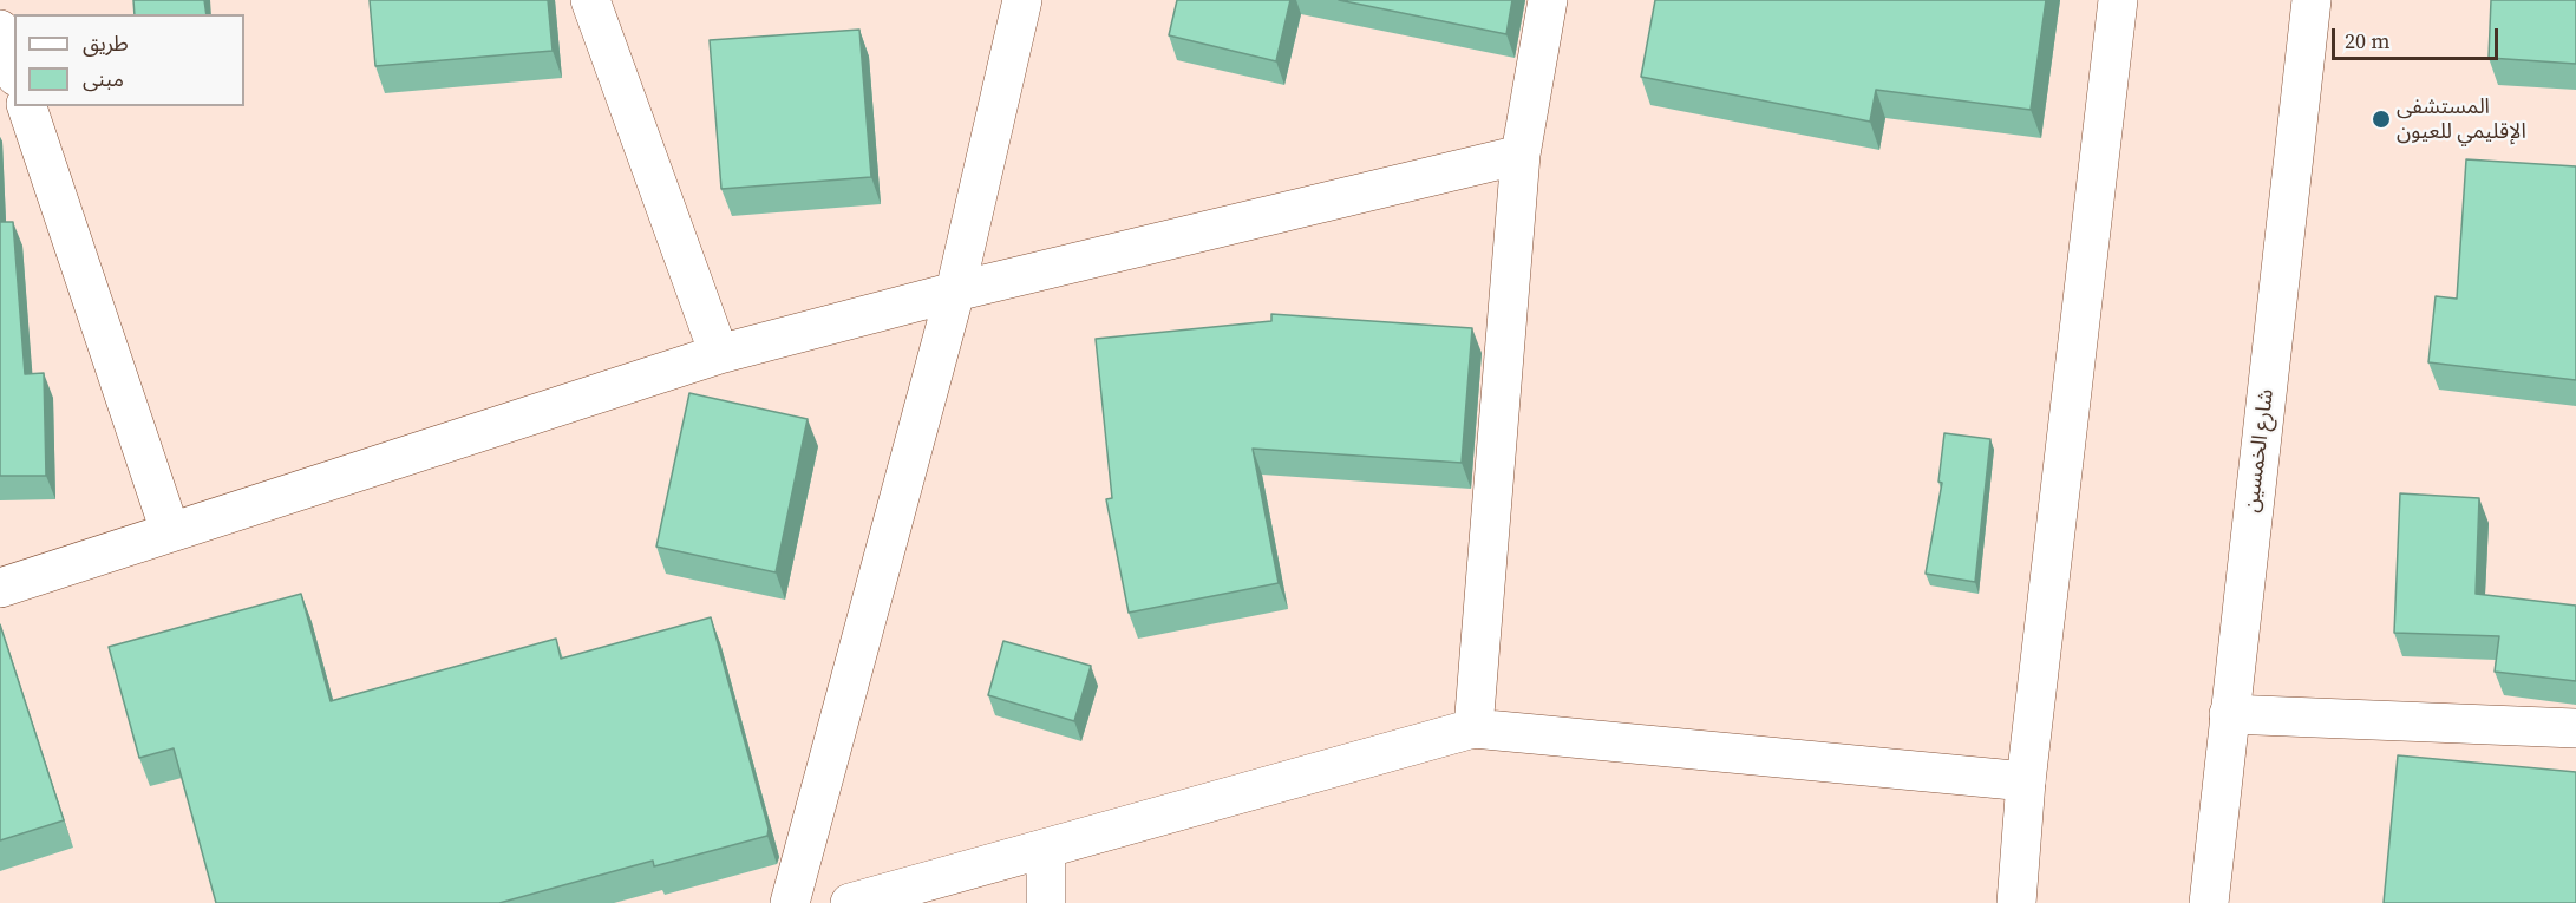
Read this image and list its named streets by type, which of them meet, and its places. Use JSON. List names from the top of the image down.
{
  "streets": {
    "street": ["شارع الخمسين"]
  },
  "places": ["المستشفى الإقليمي للعيون"],
  "legend": ["طريق", "مبنى"],
  "scale_bar": "20 m"
}
